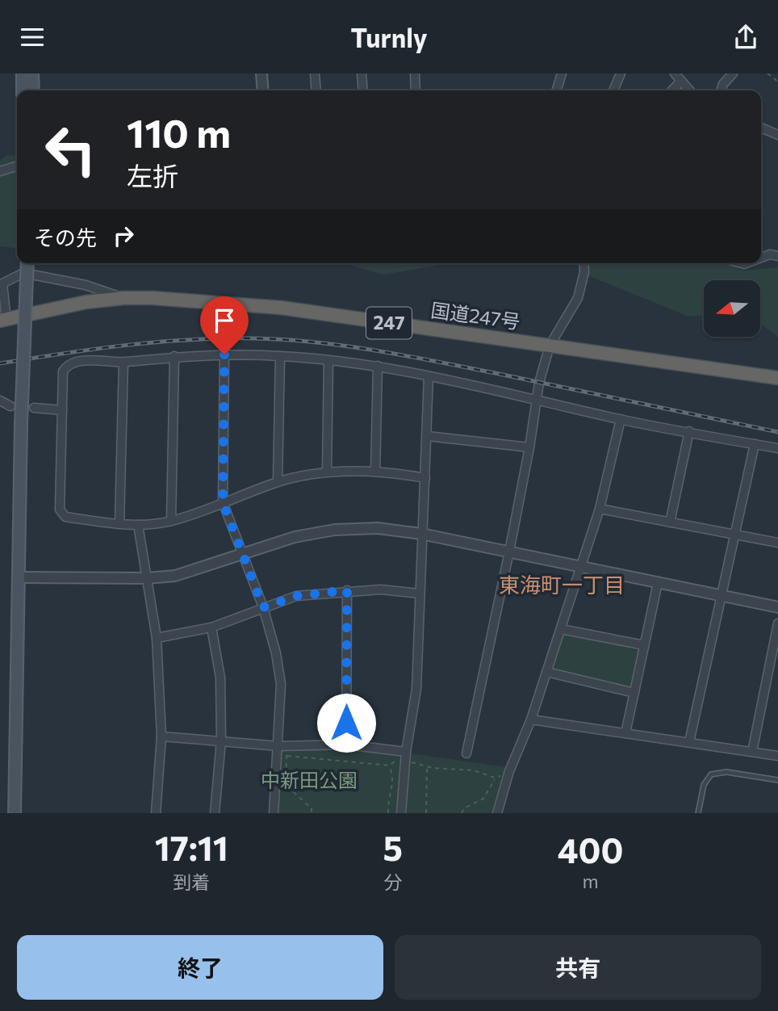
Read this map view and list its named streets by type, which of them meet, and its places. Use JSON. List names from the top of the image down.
{
  "streets": {
    "highway": ["国道247号", "247"]
  },
  "districts": ["東海町一丁目"],
  "parks": ["中新田公園"],
  "north": "left",
  "page": {
    "header": "Turnly",
    "turn": ["110 m", "左折"],
    "then": "その先",
    "eta": [
      "17:11",
      "到着",
      "5",
      "分",
      "400",
      "m"
    ],
    "buttons": ["終了", "共有"]
  }
}
